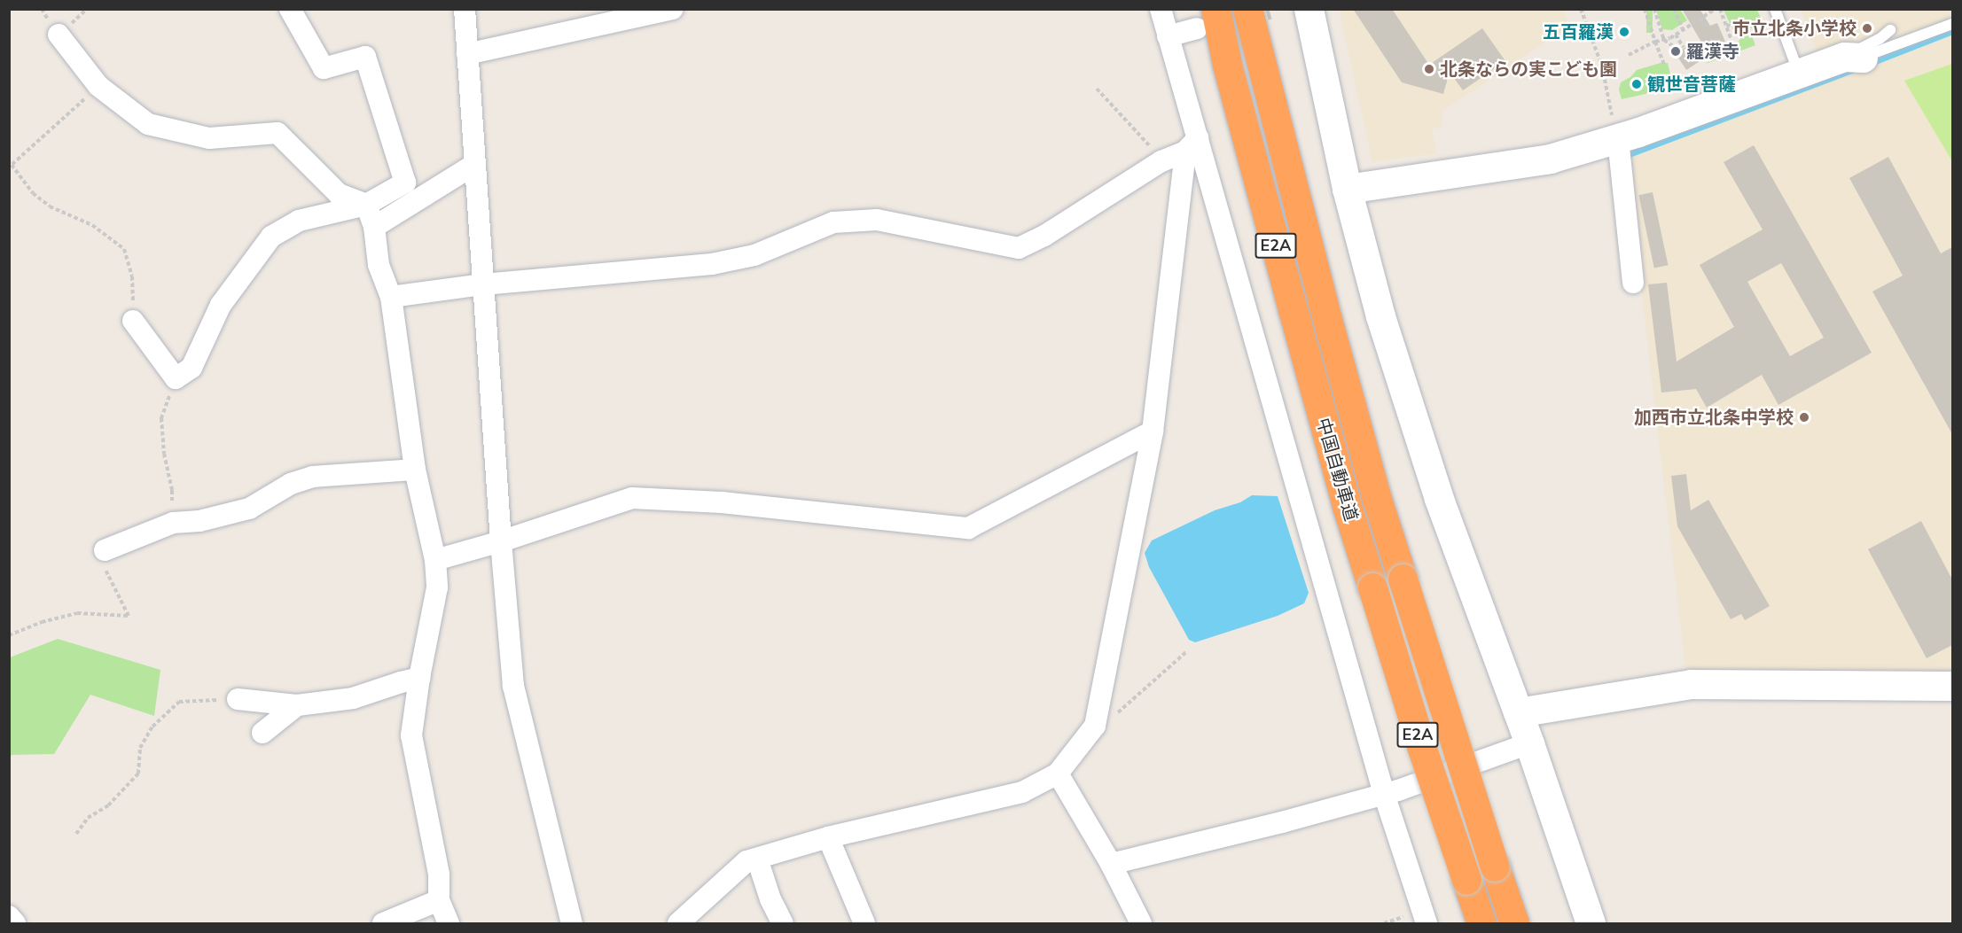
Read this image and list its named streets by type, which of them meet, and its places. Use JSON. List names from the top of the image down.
{
  "streets": {
    "highway": ["E2A", "中国自動車道"]
  },
  "places": [
    "市立北条小学校",
    "五百羅漢",
    "羅漢寺",
    "北条ならの実こども園",
    "観世音菩薩",
    "加西市立北条中学校"
  ]
}
